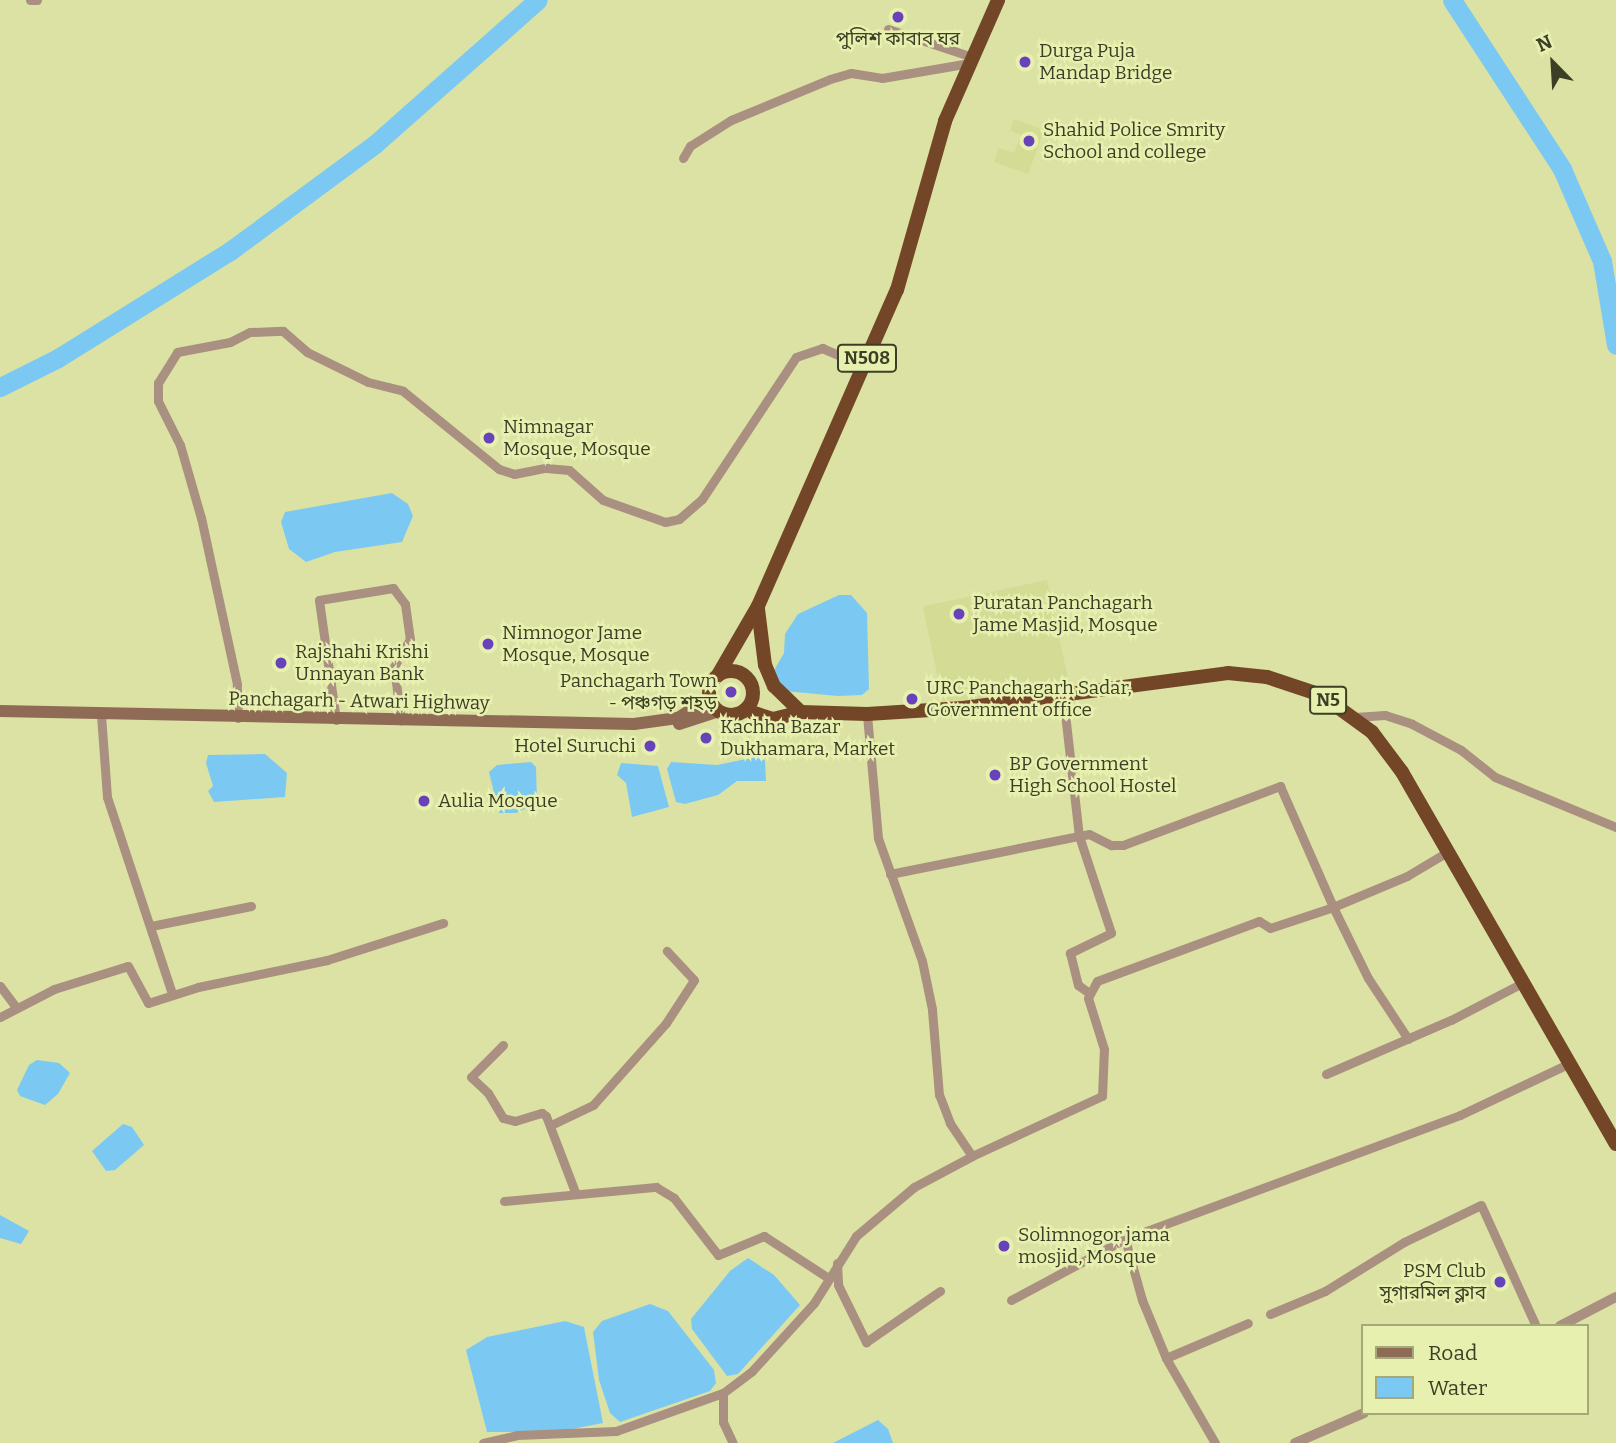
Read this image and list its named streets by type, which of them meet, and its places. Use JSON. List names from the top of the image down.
{
  "streets": {
    "highway": ["N508", "N5"],
    "main road": ["Panchagarh - Atwari Highway"]
  },
  "places": [
    "পুলিশ কাবাব ঘর",
    "Durga Puja Mandap Bridge",
    "Shahid Police Smrity School and college",
    "Nimnagar Mosque, Mosque",
    "Puratan Panchagarh Jame Masjid, Mosque",
    "Nimnogor Jame Mosque, Mosque",
    "Rajshahi Krishi Unnayan Bank",
    "Panchagarh Town - পঞ্চগড় শহড়",
    "URC Panchagarh Sadar, Government office",
    "Kachha Bazar Dukhamara, Market",
    "Hotel Suruchi",
    "BP Government High School Hostel",
    "Aulia Mosque",
    "Solimnogor jama mosjid, Mosque",
    "PSM Club সুগারমিল ক্লাব"
  ],
  "legend": ["Road", "Water"],
  "north": "top left"
}
